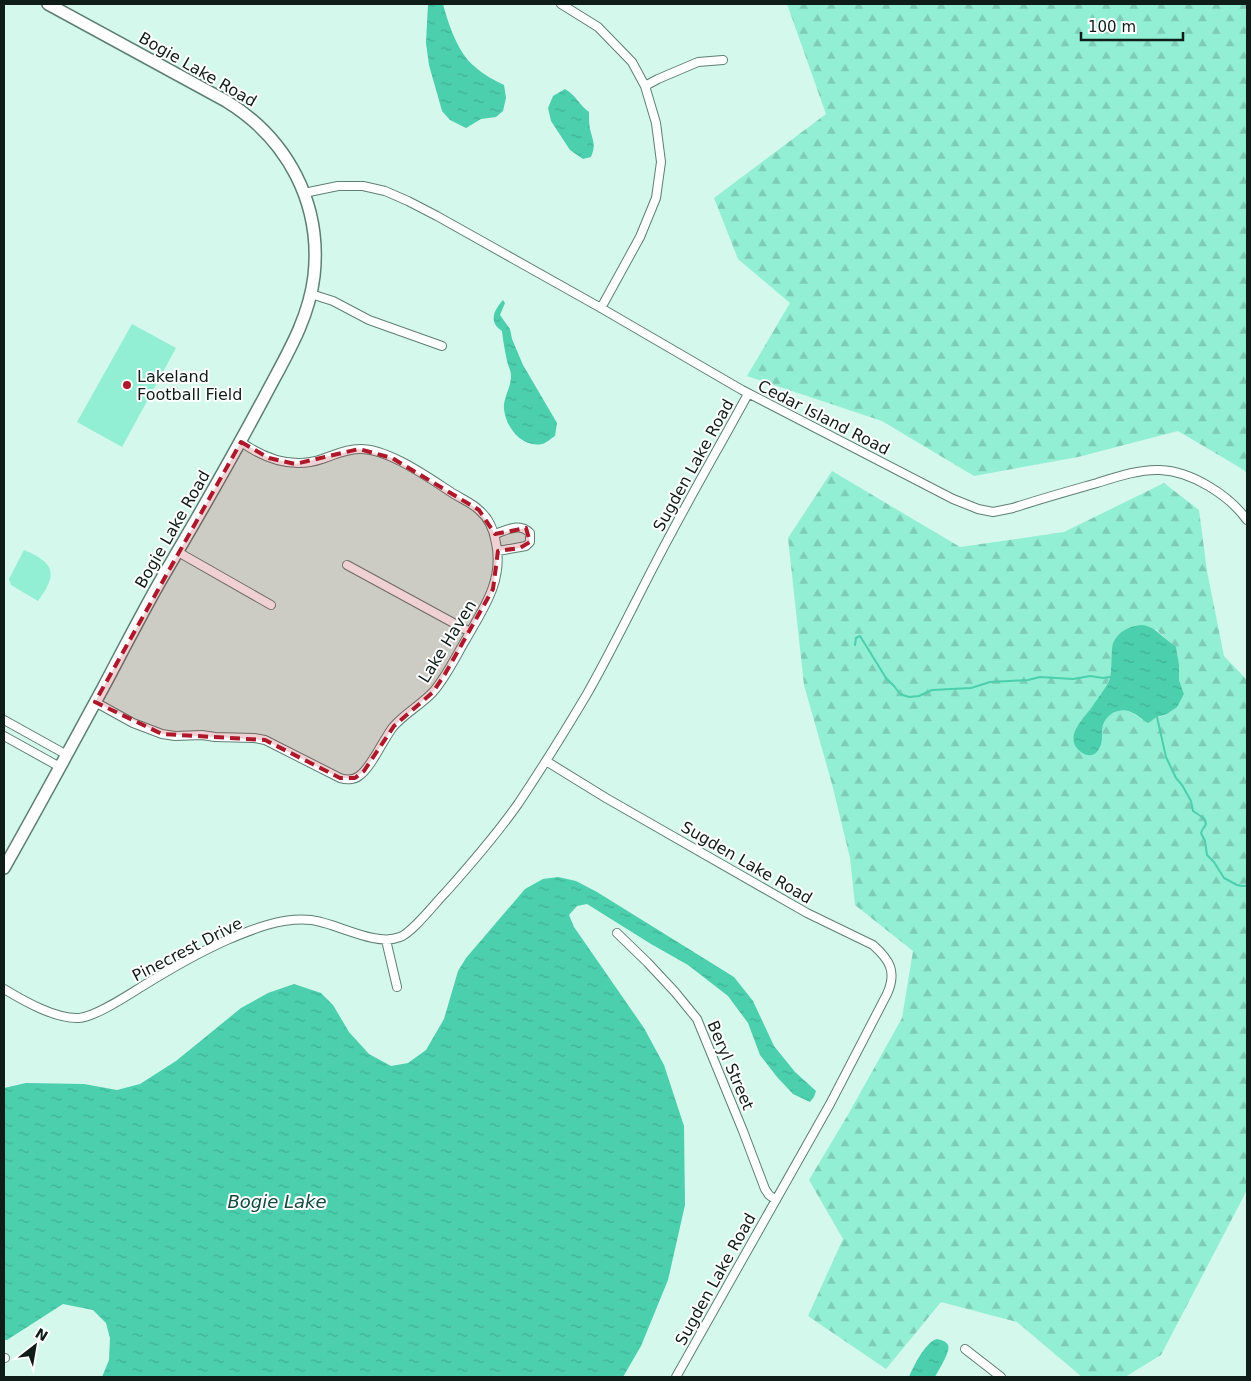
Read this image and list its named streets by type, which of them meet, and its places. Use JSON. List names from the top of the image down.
{
  "streets": {
    "main road": ["Bogie Lake Road"],
    "street": [
      "Cedar Island Road",
      "Sugden Lake Road",
      "Lake Haven",
      "Pinecrest Drive",
      "Beryl Street"
    ]
  },
  "crossings": [
    ["Bogie Lake Road", "Cedar Island Road"],
    ["Bogie Lake Road", "Lake Haven"],
    ["Cedar Island Road", "Sugden Lake Road"],
    ["Sugden Lake Road", "Beryl Street"]
  ],
  "water": ["Bogie Lake"],
  "places": ["Lakeland Football Field"],
  "scale_bar": "100 m",
  "north": "top right"
}
